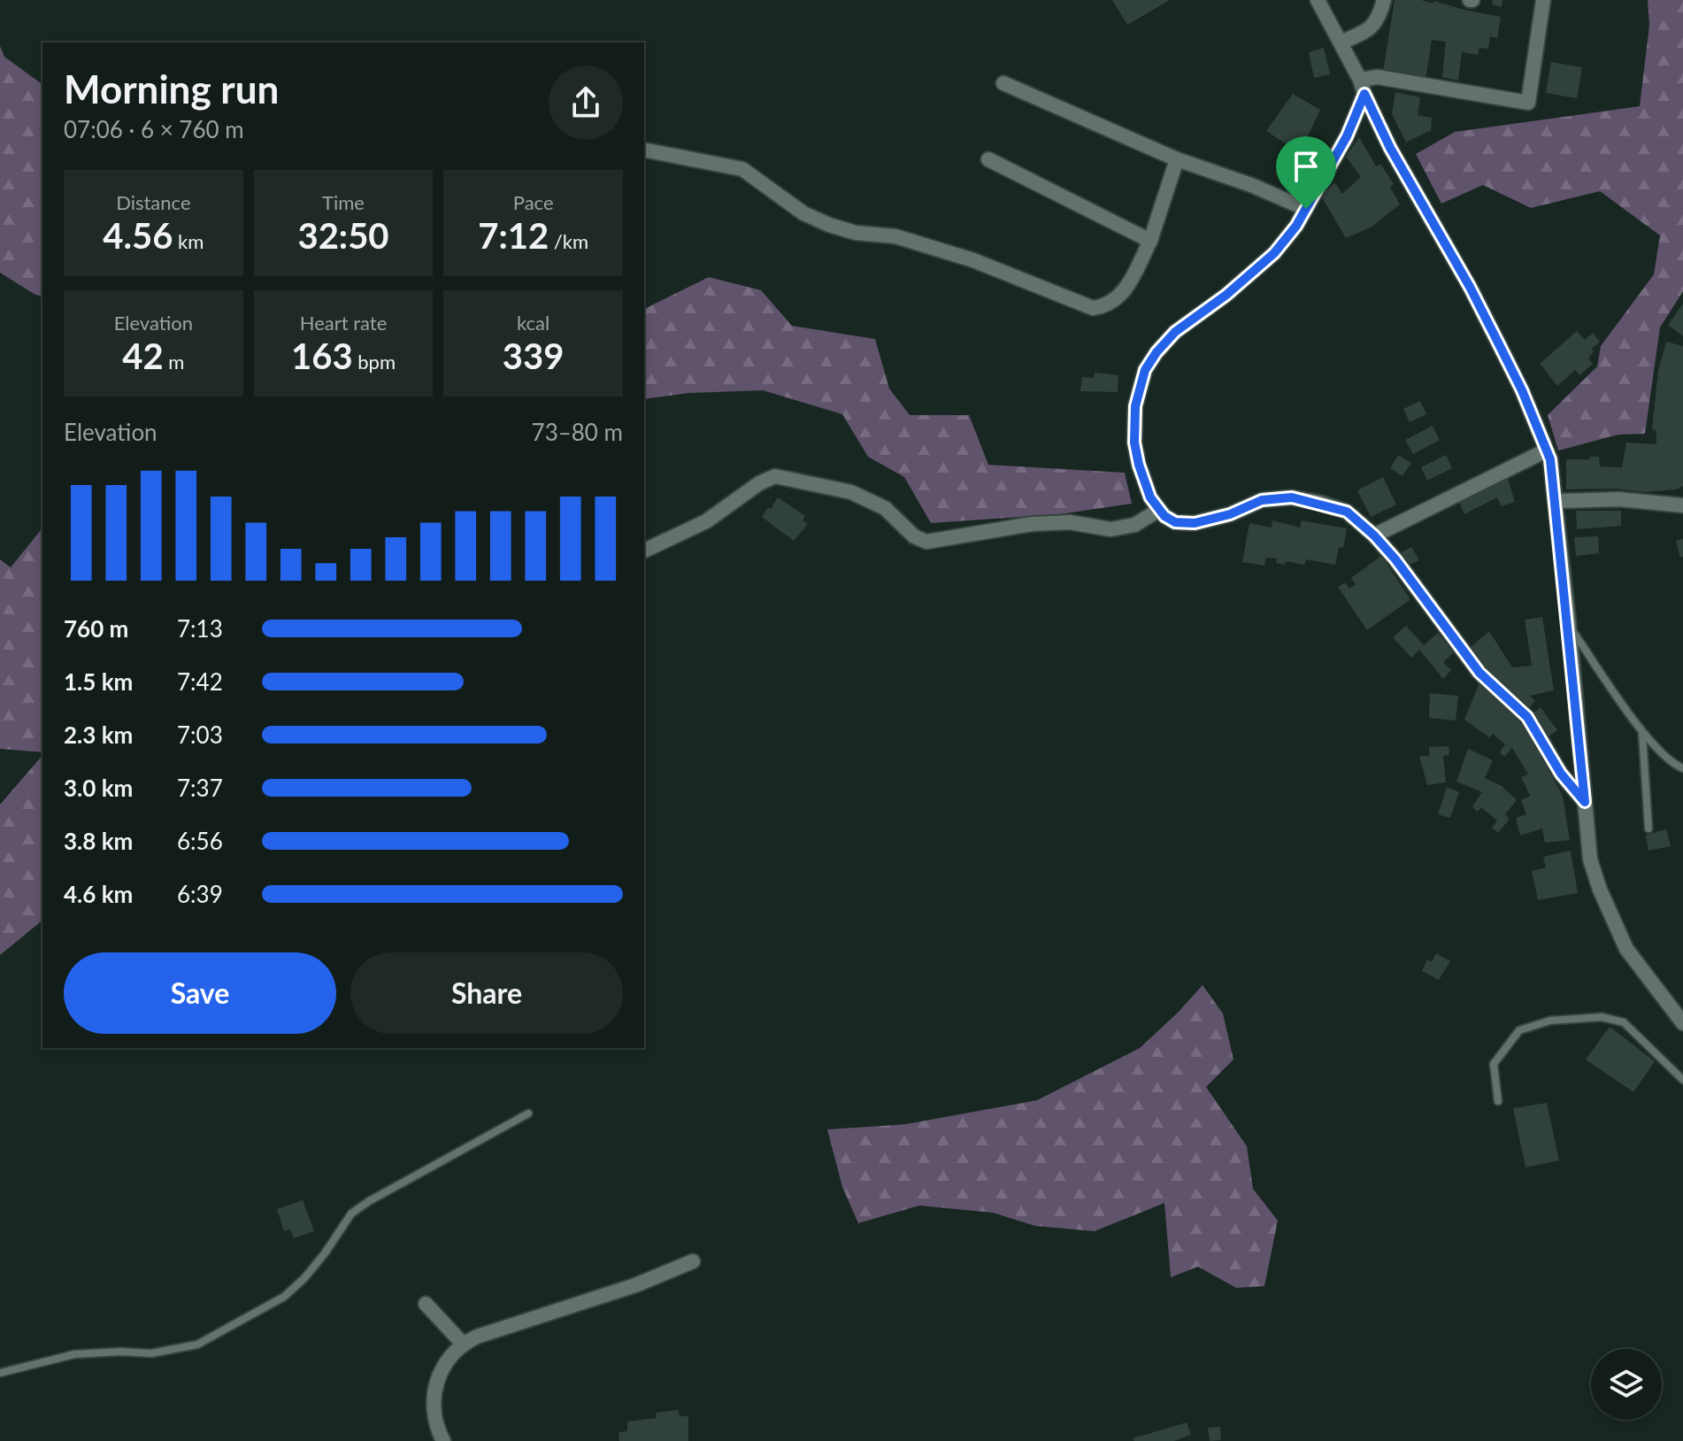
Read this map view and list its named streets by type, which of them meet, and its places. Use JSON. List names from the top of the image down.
{
  "page": {
    "heading": ["Morning run", "07:06 · 6 × 760 m"],
    "stats": [
      ["Distance", "4.56 km"],
      ["Time", "32:50"],
      ["Pace", "7:12 /km"],
      ["Elevation", "42 m"],
      ["Heart rate", "163 bpm"],
      ["kcal", "339"]
    ],
    "chart": ["Elevation", "73–80 m"],
    "list": [
      {
        "name": "760 m",
        "note": "7:13"
      },
      {
        "name": "1.5 km",
        "note": "7:42"
      },
      {
        "name": "2.3 km",
        "note": "7:03"
      },
      {
        "name": "3.0 km",
        "note": "7:37"
      },
      {
        "name": "3.8 km",
        "note": "6:56"
      },
      {
        "name": "4.6 km",
        "note": "6:39"
      }
    ],
    "buttons": ["Save", "Share"]
  }
}
